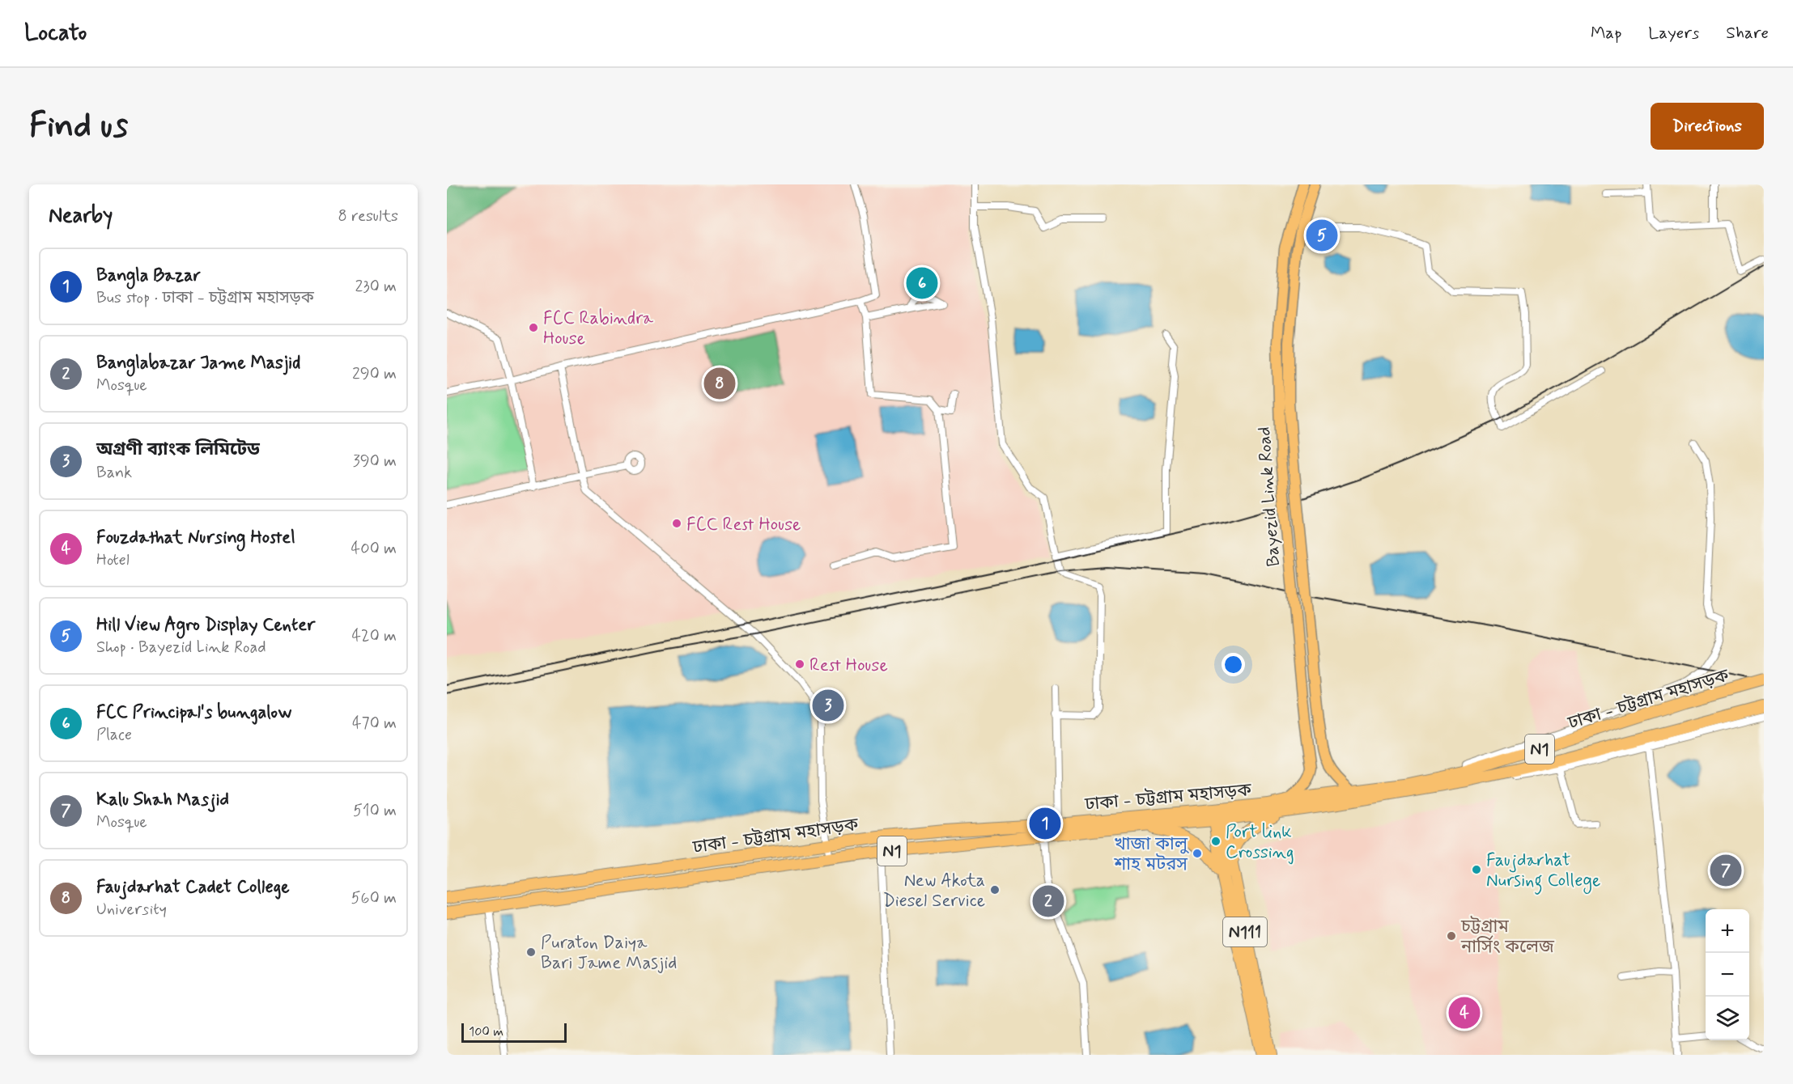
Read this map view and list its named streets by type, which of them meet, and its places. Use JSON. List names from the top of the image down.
{
  "streets": {
    "highway": ["ঢাকা - চট্টগ্রাম মহাসড়ক", "N1", "N111"],
    "main road": ["Bayezid Link Road"]
  },
  "crossings": [
    ["Bayezid Link Road", "ঢাকা - চট্টগ্রাম মহাসড়ক"],
    ["ঢাকা - চট্টগ্রাম মহাসড়ক", "N111"]
  ],
  "places": [
    "FCC Rabindra House",
    "FCC Rest House",
    "Rest House",
    "Port link Crossing",
    "খাজা কালু শাহ মটরস",
    "Faujdarhat Nursing College",
    "New Akota Diesel Service",
    "চট্টগ্রাম নার্সিং কলেজ",
    "Puraton Daiya Bari Jame Masjid"
  ],
  "scale_bar": "100 m",
  "page": {
    "header": "Locato",
    "nav": ["Map", "Layers", "Share"],
    "buttons": "Directions",
    "title": "Find us",
    "heading": ["Nearby", "8 results"],
    "pins": [
      "5",
      "6",
      "8",
      "3",
      "1",
      "7",
      "2",
      "4"
    ],
    "list": [
      {
        "mark": "1",
        "name": "Bangla Bazar",
        "note": "Bus stop · ঢাকা - চট্টগ্রাম মহাসড়ক",
        "value": "230 m"
      },
      {
        "mark": "2",
        "name": "Banglabazar Jame Masjid",
        "note": "Mosque",
        "value": "290 m"
      },
      {
        "mark": "3",
        "name": "অগ্রণী ব্যাংক লিমিটেড",
        "note": "Bank",
        "value": "390 m"
      },
      {
        "mark": "4",
        "name": "Fouzdathat Nursing Hostel",
        "note": "Hotel",
        "value": "400 m"
      },
      {
        "mark": "5",
        "name": "Hill View Agro Display Center",
        "note": "Shop · Bayezid Link Road",
        "value": "420 m"
      },
      {
        "mark": "6",
        "name": "FCC Principal's bungalow",
        "note": "Place",
        "value": "470 m"
      },
      {
        "mark": "7",
        "name": "Kalu Shah Masjid",
        "note": "Mosque",
        "value": "510 m"
      },
      {
        "mark": "8",
        "name": "Faujdarhat Cadet College",
        "note": "University",
        "value": "560 m"
      }
    ],
    "map_buttons": ["+", "−"],
    "scale": "100 m"
  }
}
